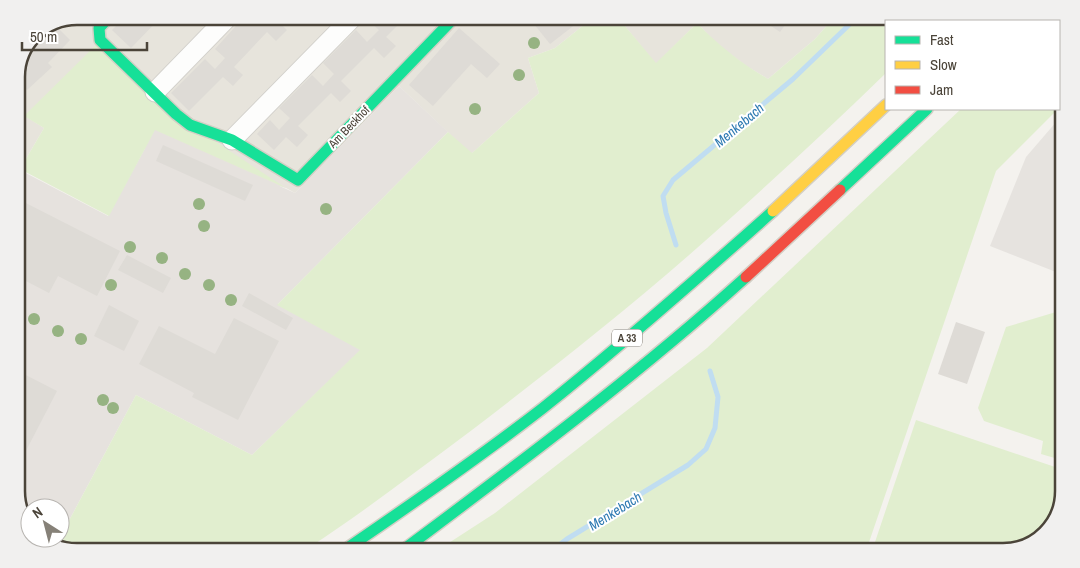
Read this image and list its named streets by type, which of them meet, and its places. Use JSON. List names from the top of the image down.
{
  "streets": {
    "main road": ["Am Beckhof", "A 33"]
  },
  "water": ["Menkebach"],
  "legend": ["Fast", "Slow", "Jam"],
  "scale_bar": "50 m",
  "north": "top left"
}
